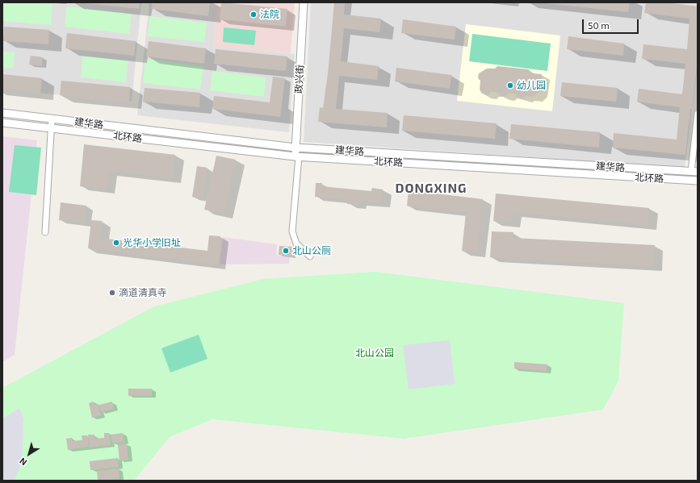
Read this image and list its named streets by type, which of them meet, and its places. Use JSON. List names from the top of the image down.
{
  "streets": {
    "street": ["政兴街", "建华路", "北环路"]
  },
  "crossings": [
    ["政兴街", "建华路"],
    ["政兴街", "北环路"]
  ],
  "districts": ["DONGXING"],
  "parks": ["北山公园"],
  "places": [
    "法院",
    "幼儿园",
    "光华小学旧址",
    "北山公厕",
    "滴道清真寺"
  ],
  "scale_bar": "50 m",
  "north": "bottom left"
}
